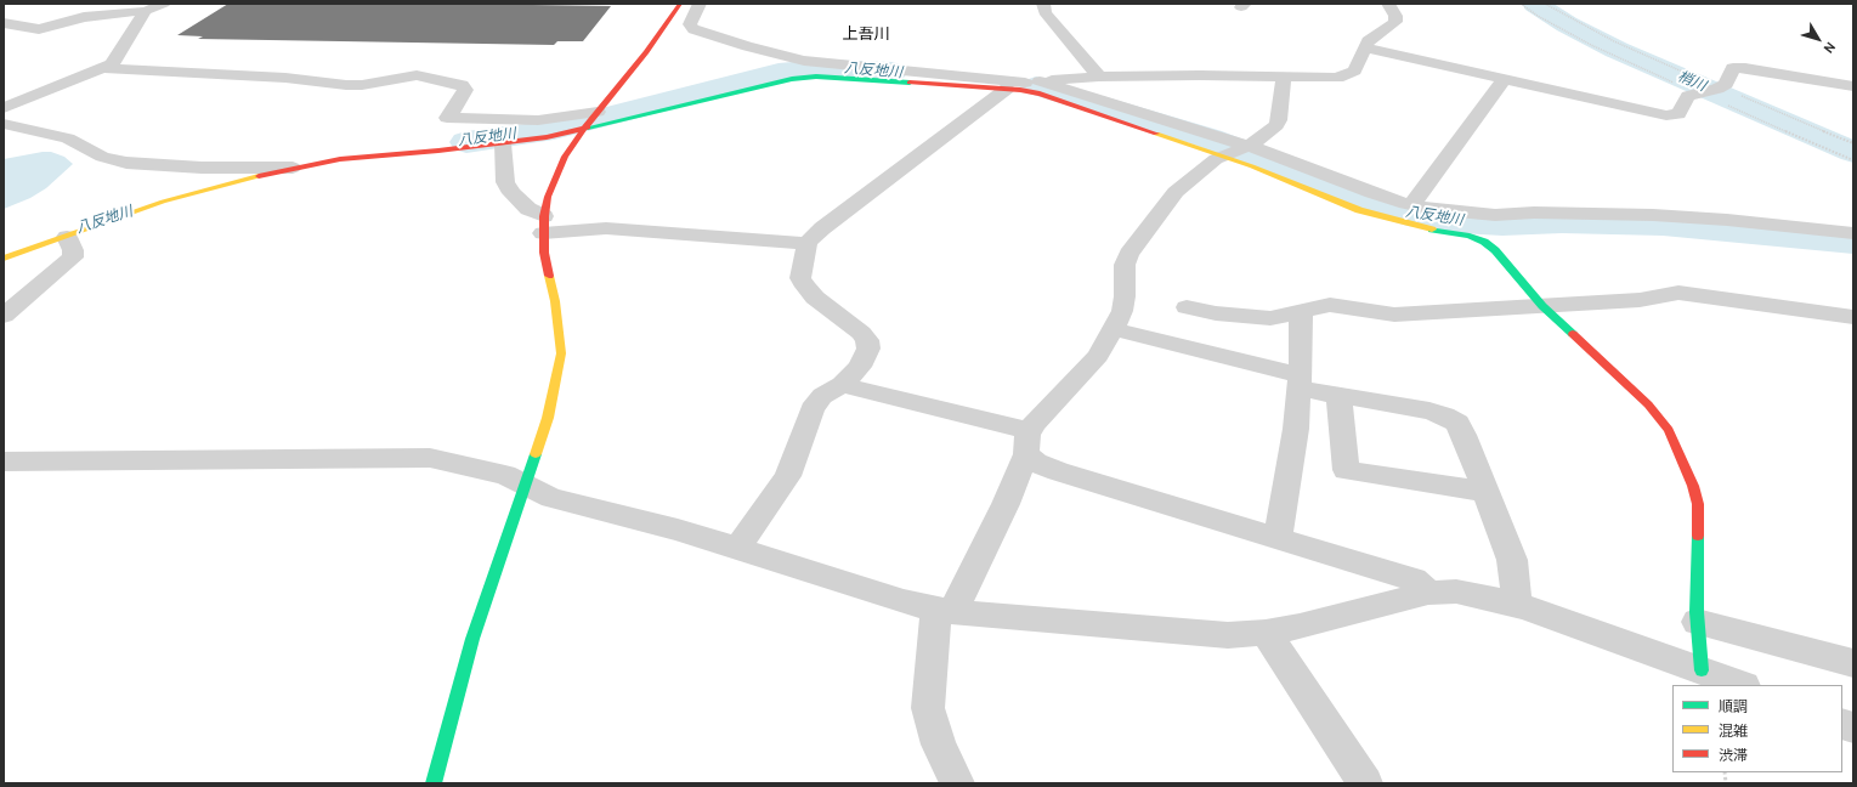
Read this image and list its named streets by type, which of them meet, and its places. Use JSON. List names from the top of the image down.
{
  "districts": ["上吾川"],
  "water": ["八反地川", "梢川"],
  "legend": ["順調", "混雑", "渋滞"],
  "north": "bottom right"
}
